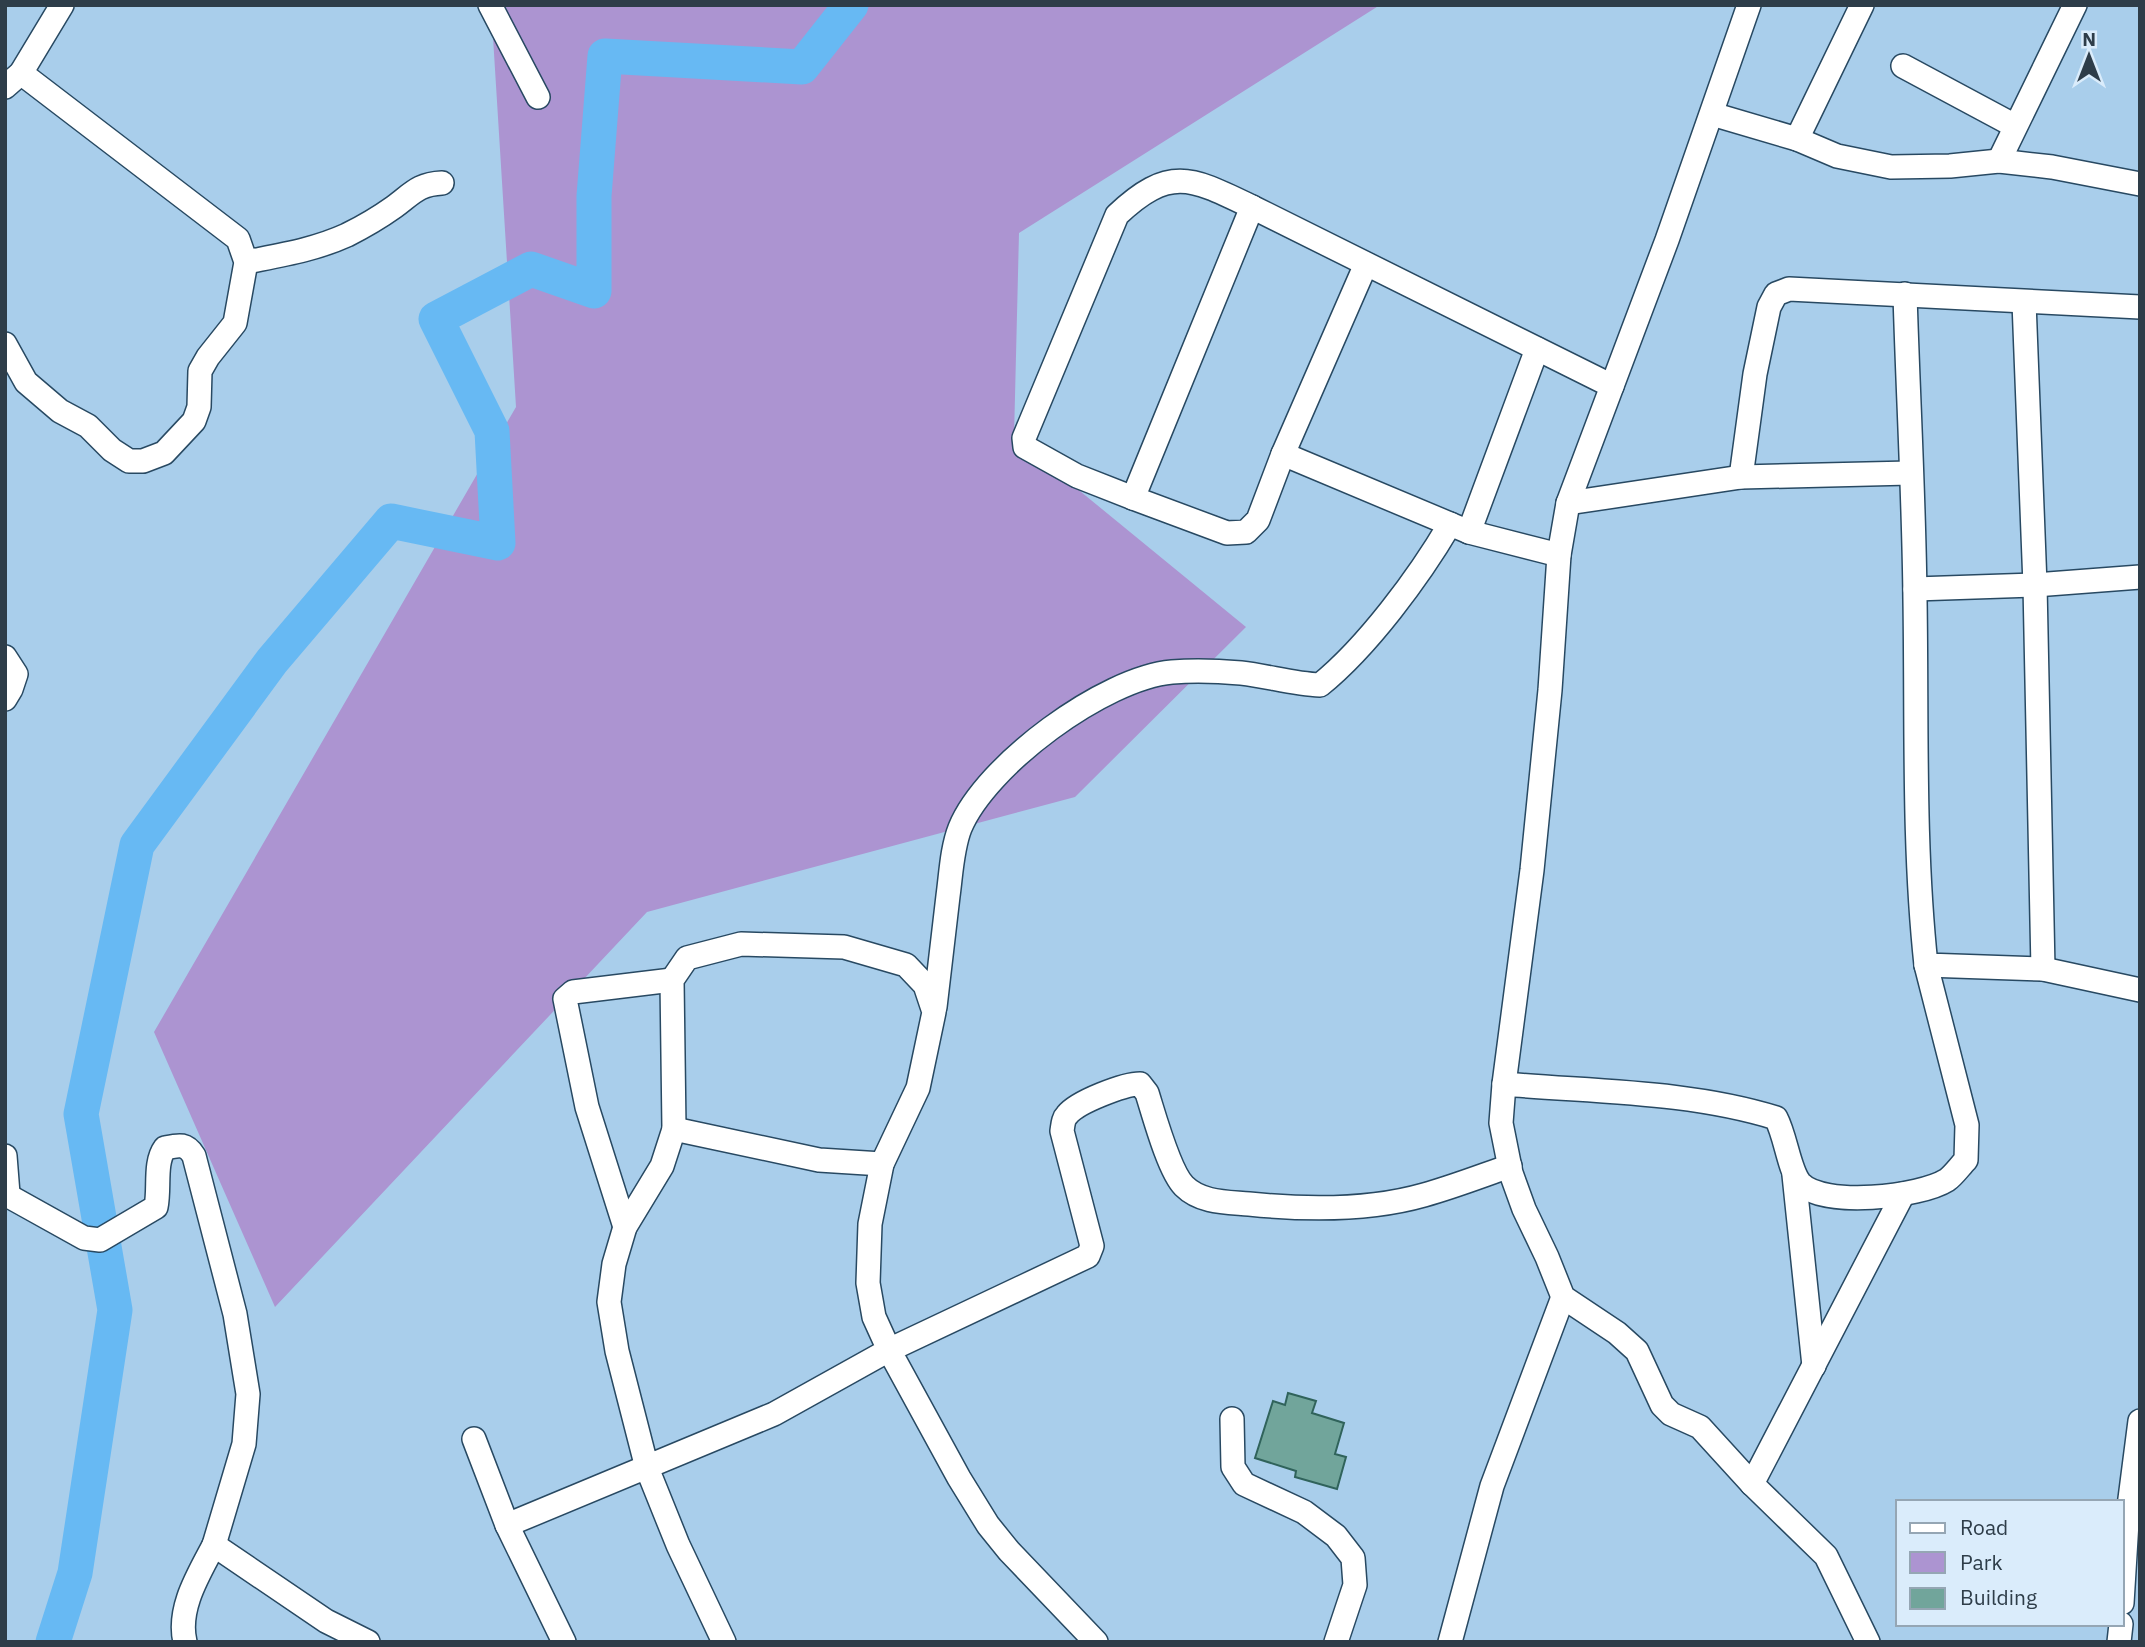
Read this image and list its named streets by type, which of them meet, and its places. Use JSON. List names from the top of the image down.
{
  "legend": ["Road", "Park", "Building"],
  "north": "top"
}
